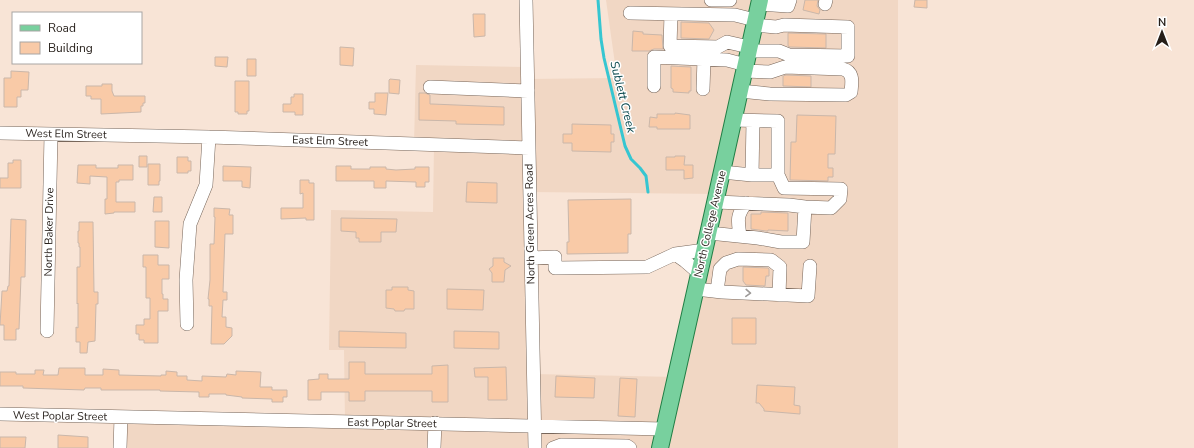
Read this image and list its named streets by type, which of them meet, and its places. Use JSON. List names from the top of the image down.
{
  "streets": {
    "main road": ["North College Avenue"],
    "street": [
      "West Elm Street",
      "East Elm Street",
      "North Green Acres Road",
      "North Baker Drive",
      "West Poplar Street",
      "East Poplar Street"
    ]
  },
  "crossings": [
    ["West Elm Street", "East Elm Street"],
    ["West Elm Street", "North Baker Drive"],
    ["East Elm Street", "North Green Acres Road"],
    ["North Green Acres Road", "East Poplar Street"],
    ["North College Avenue", "East Poplar Street"],
    ["West Poplar Street", "East Poplar Street"]
  ],
  "water": ["Sublett Creek"],
  "legend": ["Road", "Building"],
  "north": "top"
}
